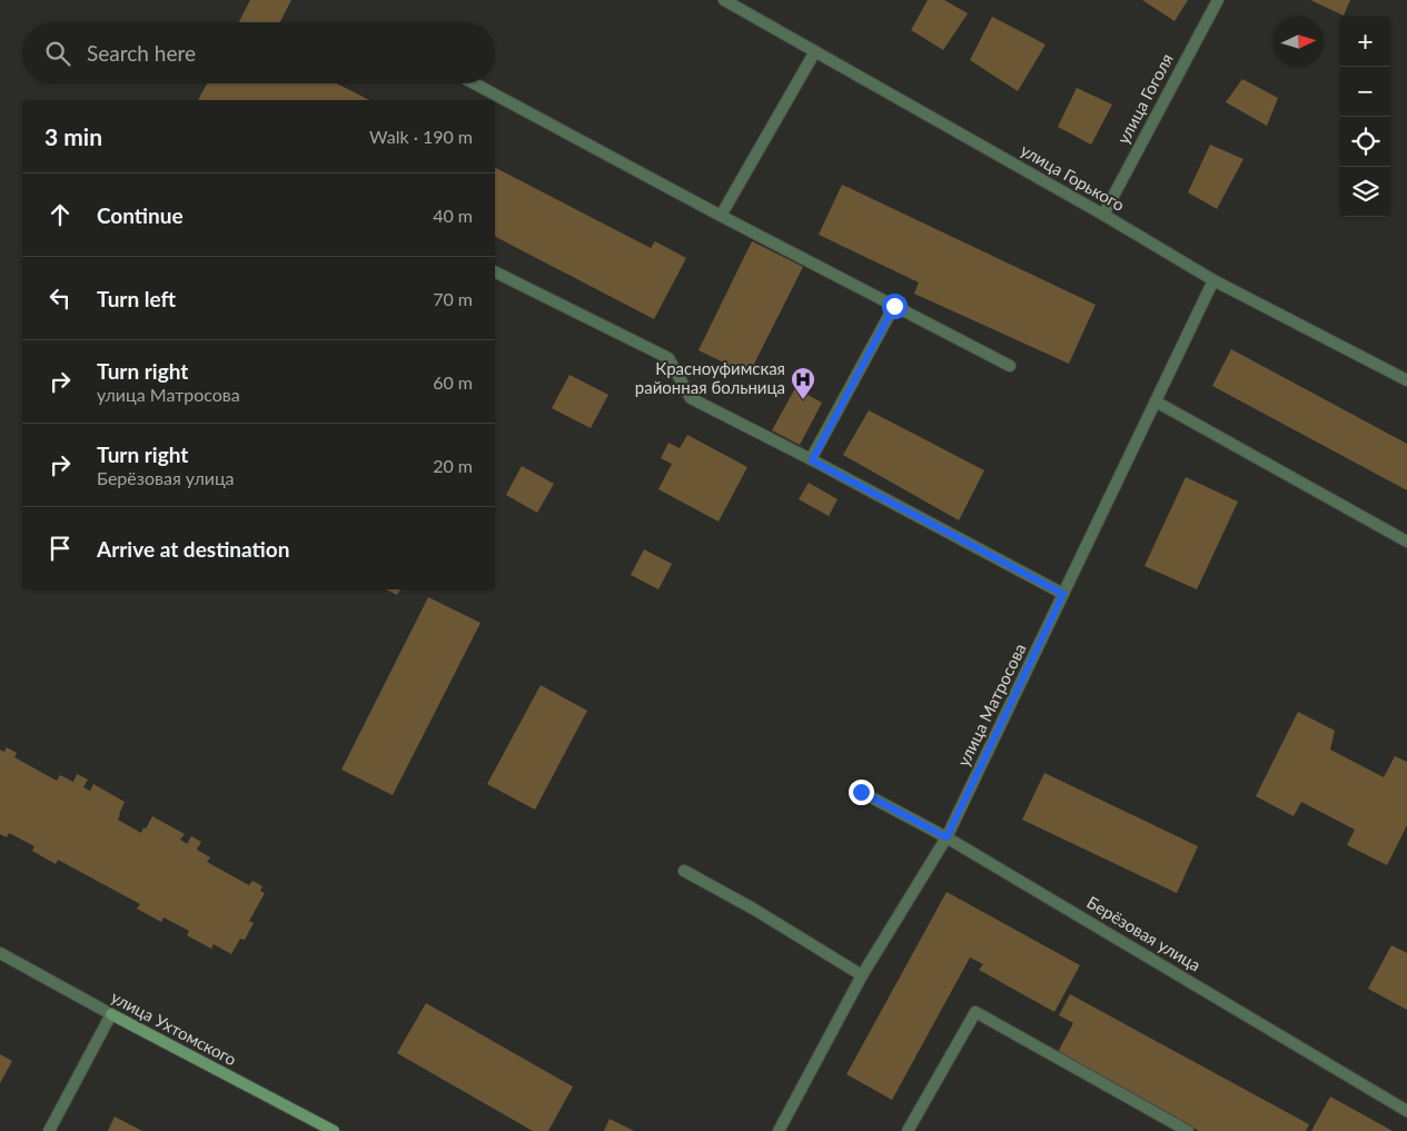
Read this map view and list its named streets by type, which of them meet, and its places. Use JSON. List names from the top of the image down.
{
  "streets": {
    "main road": ["улица Ухтомского"],
    "street": [
      "улица Гоголя",
      "улица Горького",
      "улица Матросова",
      "Берёзовая улица"
    ]
  },
  "crossings": [
    ["улица Гоголя", "улица Горького"],
    ["улица Горького", "улица Матросова"],
    ["улица Матросова", "Берёзовая улица"]
  ],
  "places": {
    "hospital": ["Красноуфимская районная больница"]
  },
  "north": "right",
  "page": {
    "map_buttons": ["+", "−"],
    "search": "Search here",
    "heading": ["3 min", "Walk · 190 m"],
    "list": [
      ["Continue", "40 m"],
      ["Turn left", "70 m"],
      ["Turn right", "улица Матросова", "60 m"],
      ["Turn right", "Берёзовая улица", "20 m"],
      "Arrive at destination"
    ]
  }
}
